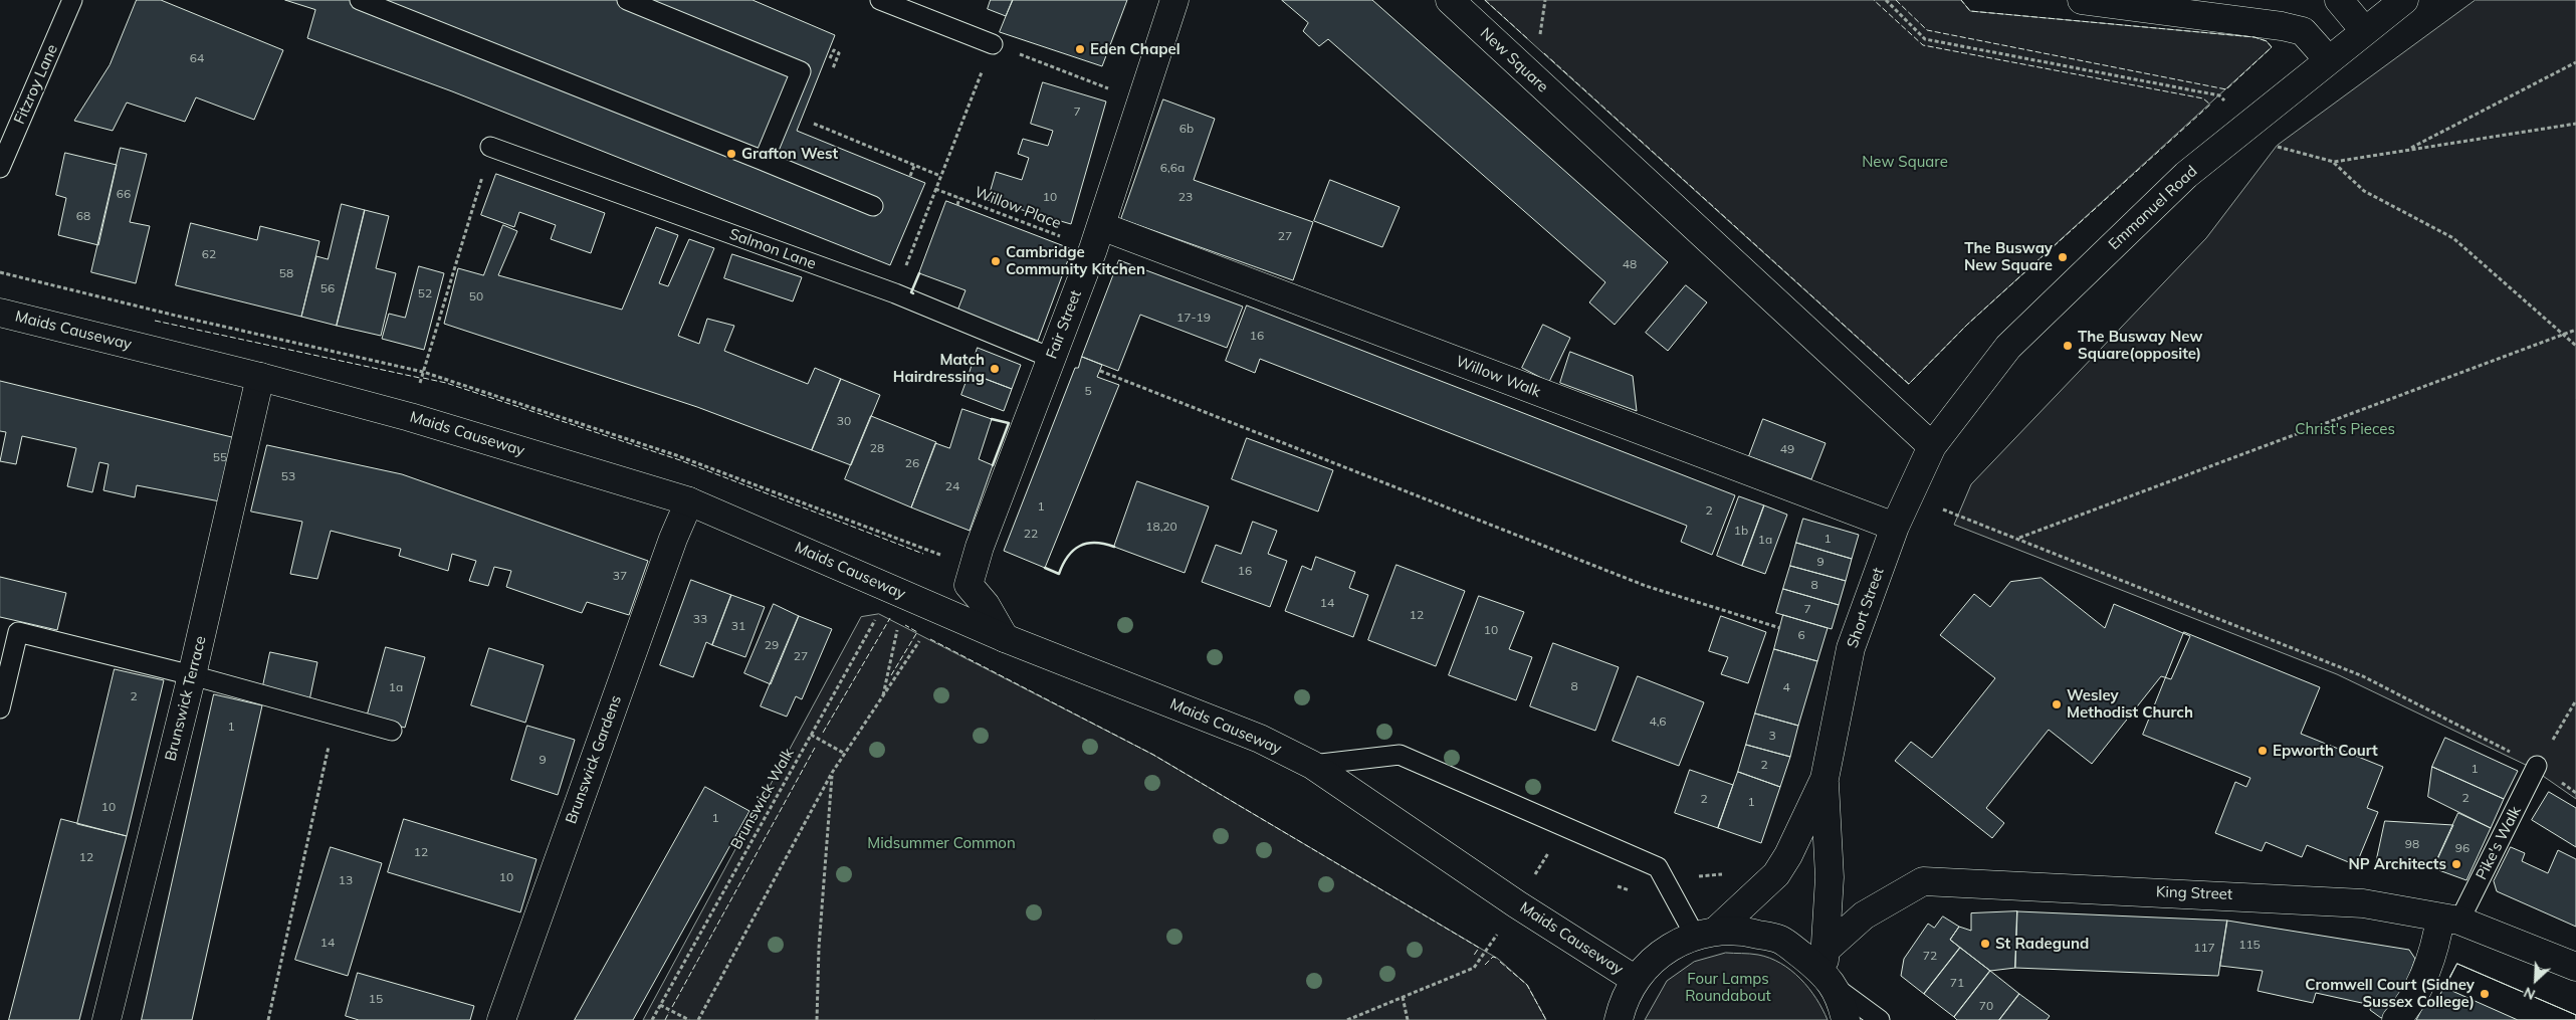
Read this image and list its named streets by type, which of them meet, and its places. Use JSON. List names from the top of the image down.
{
  "streets": {
    "street": [
      "New Square",
      "Emmanuel Road",
      "Fair Street",
      "Maids Causeway",
      "Willow Walk",
      "Short Street",
      "Brunswick Terrace",
      "Brunswick Gardens",
      "King Street"
    ],
    "lane": ["Fitzroy Lane", "Salmon Lane", "Pike's Walk"],
    "path": ["Willow Place", "Brunswick Walk"]
  },
  "crossings": [
    ["New Square", "Emmanuel Road"],
    ["New Square", "Short Street"],
    ["Willow Place", "Fair Street"],
    ["Willow Place", "Willow Walk"],
    ["Emmanuel Road", "Short Street"],
    ["Salmon Lane", "Fair Street"],
    ["Fair Street", "Maids Causeway"],
    ["Fair Street", "Willow Walk"],
    ["Maids Causeway", "Brunswick Terrace"],
    ["Maids Causeway", "Brunswick Gardens"],
    ["Maids Causeway", "Brunswick Walk"],
    ["Willow Walk", "Short Street"],
    ["Short Street", "King Street"],
    ["Pike's Walk", "King Street"]
  ],
  "parks": [
    "New Square",
    "Christ's Pieces",
    "Midsummer Common",
    "Four Lamps Roundabout"
  ],
  "places": [
    "Eden Chapel",
    "Grafton West",
    "The Busway New Square",
    "Cambridge Community Kitchen",
    "The Busway New Square(opposite)",
    "Match Hairdressing",
    "Wesley Methodist Church",
    "Epworth Court",
    "NP Architects",
    "St Radegund",
    "Cromwell Court (Sidney Sussex College)"
  ],
  "house_numbers": [
    "64",
    "7",
    "6b",
    "6,6a",
    "66",
    "10",
    "23",
    "68",
    "27",
    "62",
    "48",
    "58",
    "56",
    "52",
    "50",
    "17-19",
    "16",
    "5",
    "30",
    "28",
    "49",
    "55",
    "26",
    "53",
    "24",
    "1",
    "2",
    "18,20",
    "1b",
    "22",
    "1",
    "1a",
    "9",
    "16",
    "37",
    "8",
    "14",
    "7",
    "12",
    "33",
    "31",
    "10",
    "6",
    "29",
    "27",
    "8",
    "1a",
    "4",
    "2",
    "4,6",
    "1",
    "3",
    "9",
    "2",
    "1",
    "2",
    "2",
    "1",
    "10",
    "1",
    "98",
    "96",
    "12",
    "12",
    "10",
    "13",
    "14",
    "115",
    "117",
    "72",
    "71",
    "15",
    "70"
  ],
  "north": "bottom left"
}
